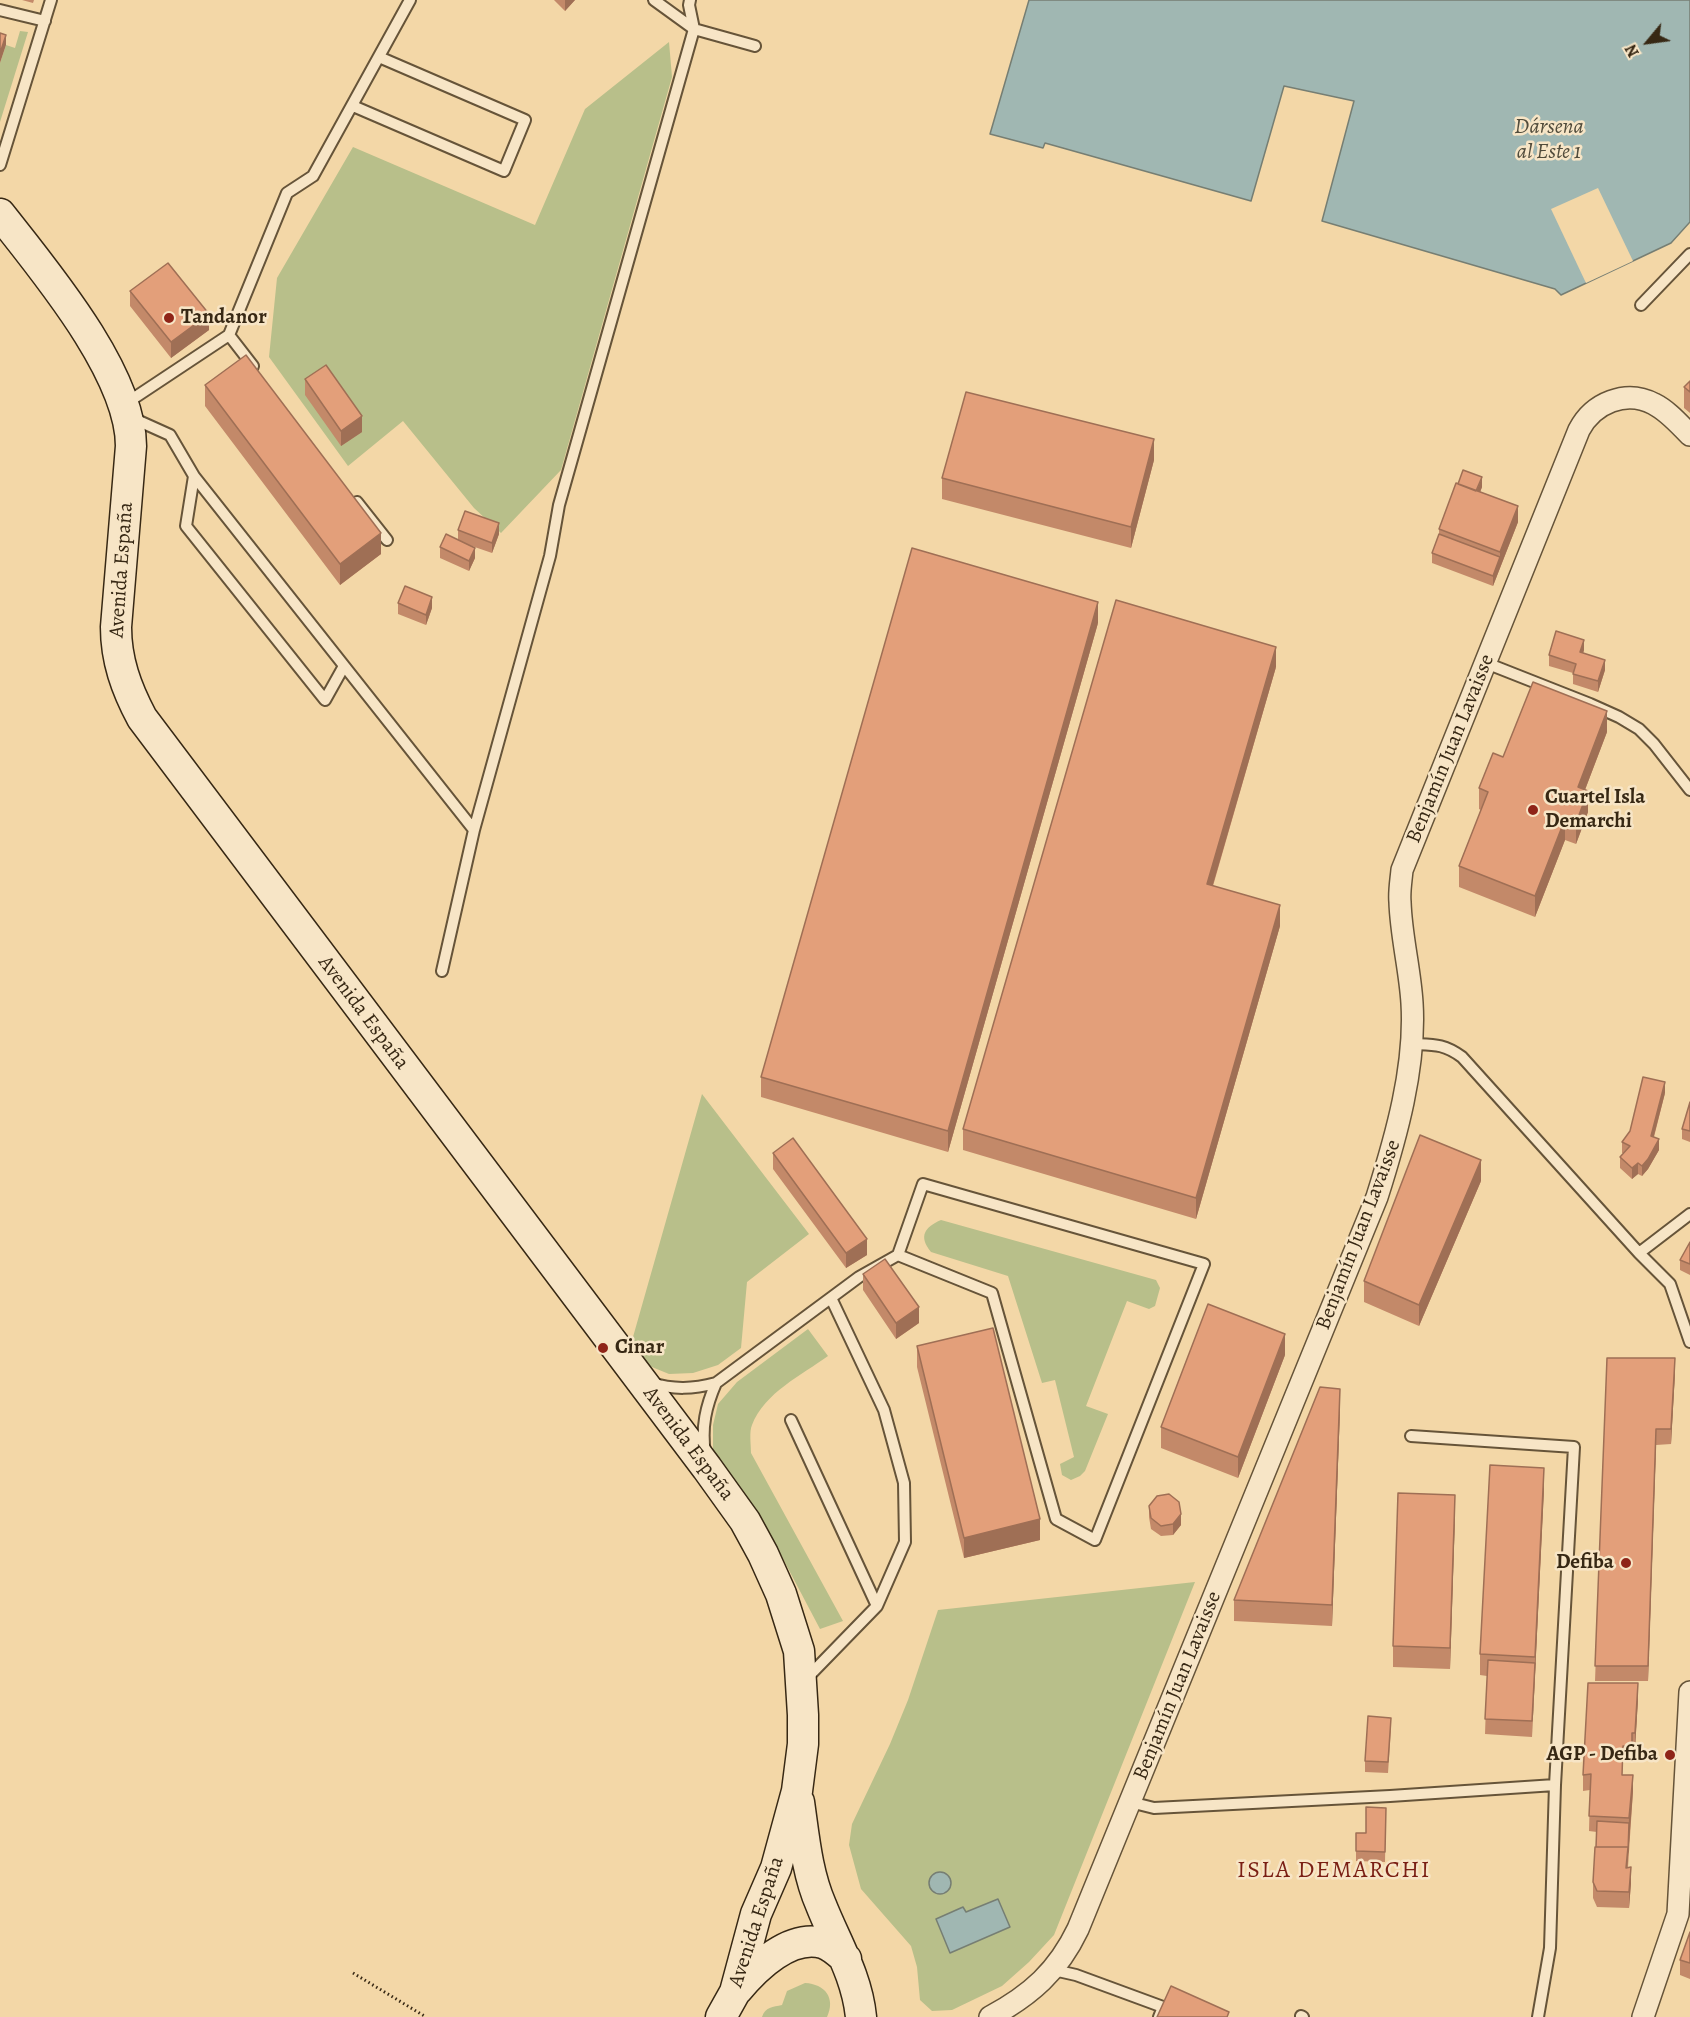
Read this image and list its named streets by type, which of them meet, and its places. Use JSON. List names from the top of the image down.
{
  "streets": {
    "street": ["Avenida España", "Benjamín Juan Lavaisse"]
  },
  "districts": ["ISLA DEMARCHI"],
  "water": ["Dársena al Este 1"],
  "places": [
    "Tandanor",
    "Cuartel Isla Demarchi",
    "Cinar",
    "Defiba",
    "AGP - Defiba"
  ],
  "north": "bottom left"
}
